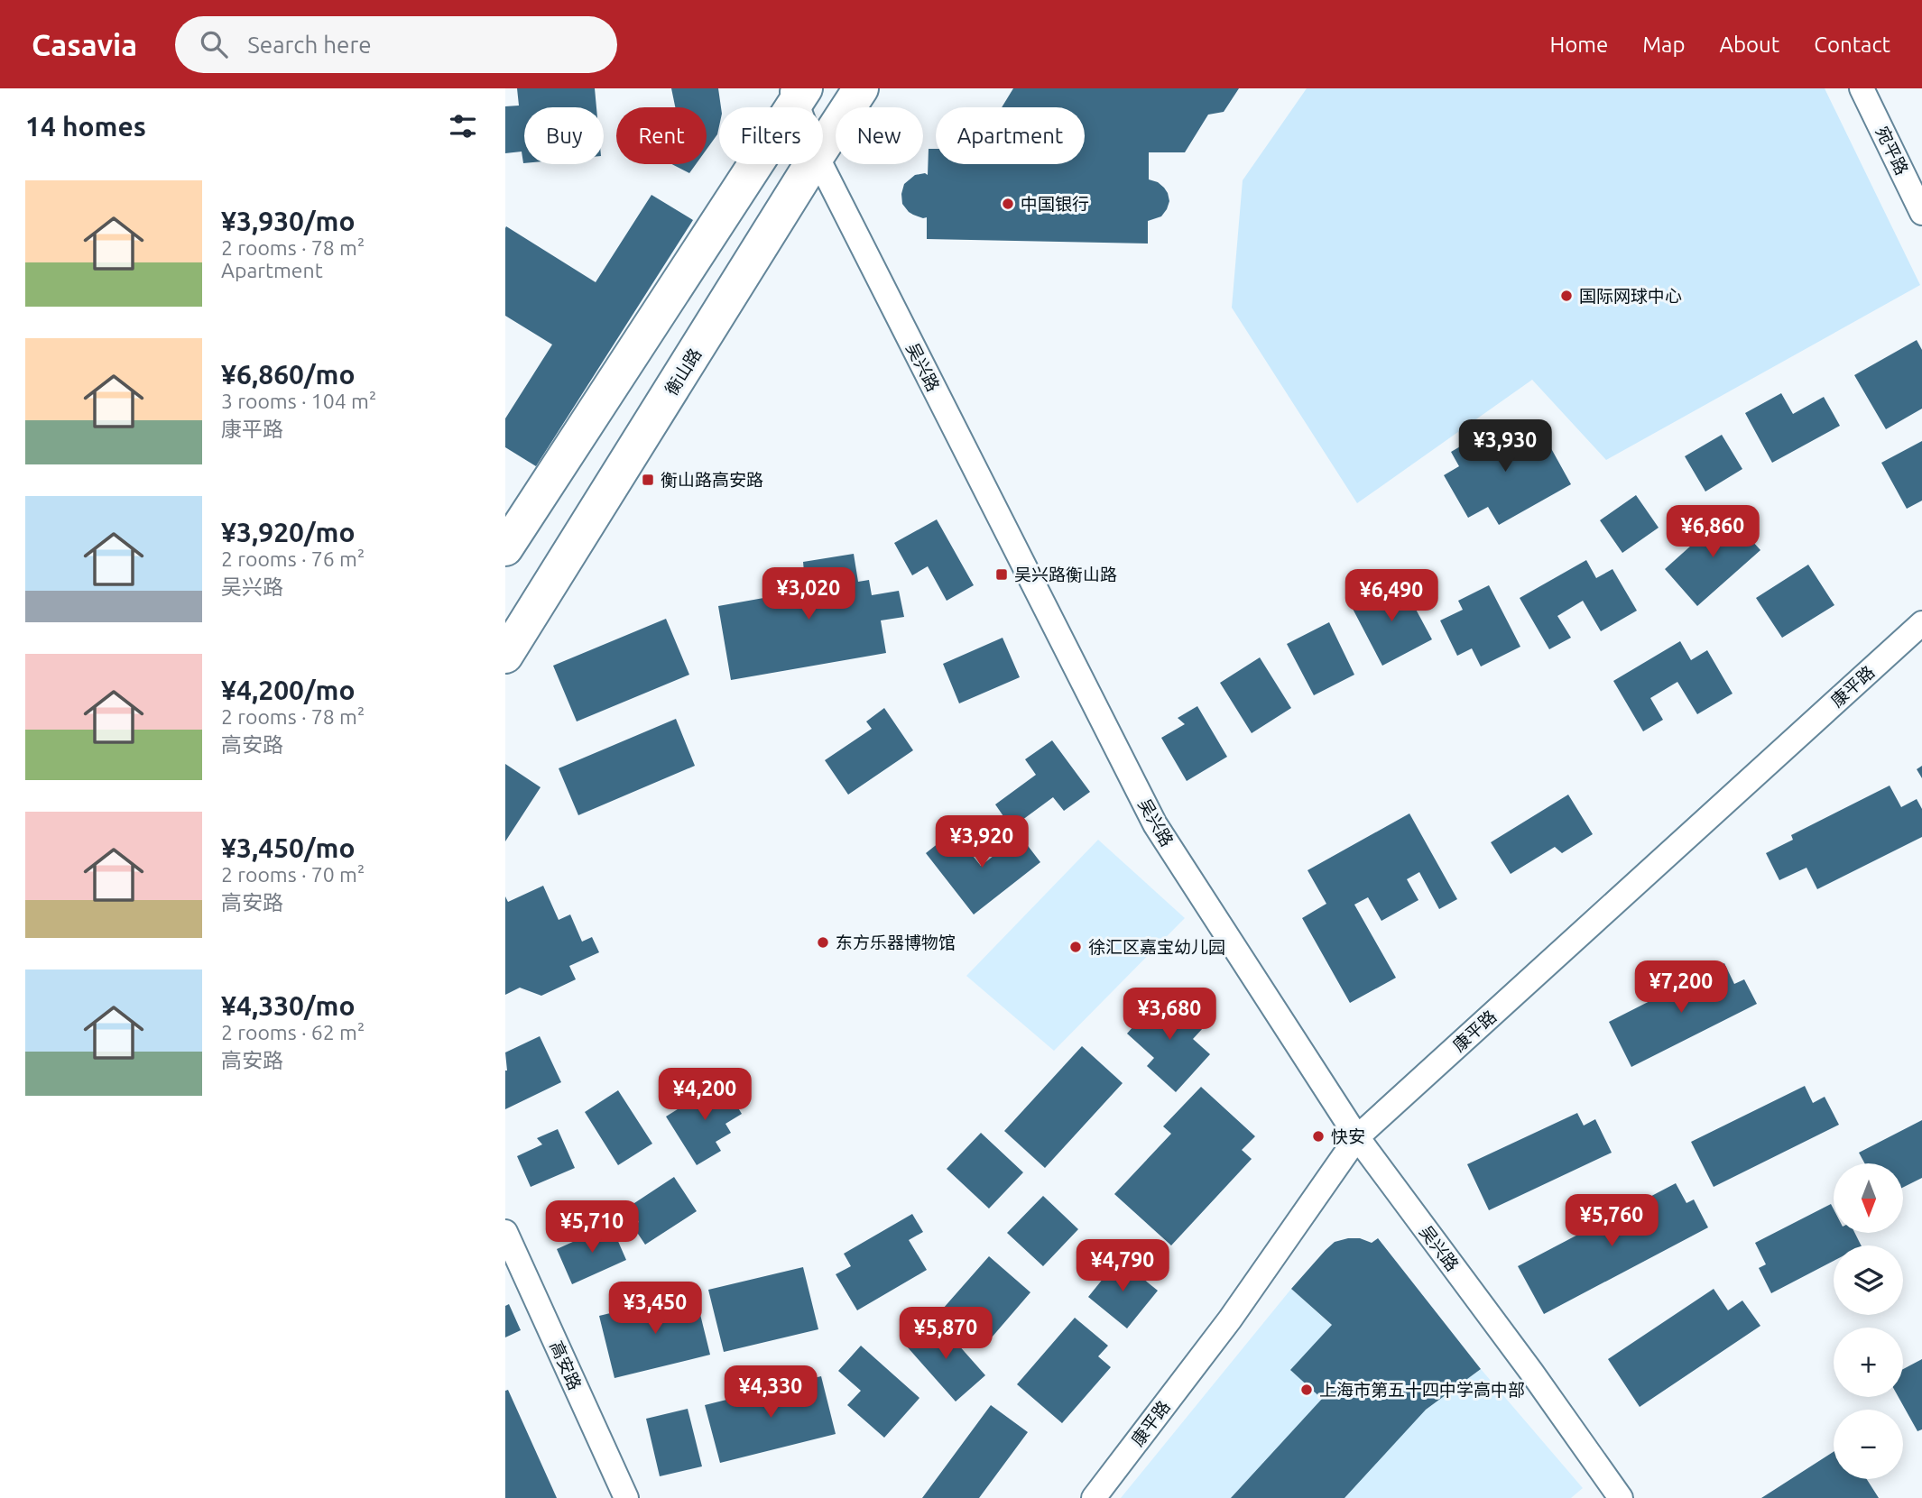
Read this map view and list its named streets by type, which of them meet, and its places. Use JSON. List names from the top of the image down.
{
  "streets": {
    "main road": ["衡山路"],
    "street": [
      "宛平路",
      "吴兴路",
      "康平路",
      "高安路"
    ]
  },
  "crossings": [
    ["吴兴路", "康平路"]
  ],
  "places": {
    "other": [
      "中国银行",
      "国际网球中心",
      "东方乐器博物馆",
      "徐汇区嘉宝幼儿园",
      "快安",
      "上海市第五十四中学高中部"
    ],
    "transit": ["衡山路高安路", "吴兴路衡山路"]
  },
  "north": "bottom",
  "page": {
    "header": "Casavia",
    "search": "Search here",
    "nav": [
      "Home",
      "Map",
      "About",
      "Contact"
    ],
    "heading": "14 homes",
    "chip": [
      "Buy",
      "Rent",
      "Filters",
      "New",
      "Apartment"
    ],
    "list": [
      {
        "name": "¥3,930/mo",
        "note": "2 rooms · 78 m² · Apartment"
      },
      {
        "name": "¥6,860/mo",
        "note": "3 rooms · 104 m² · 康平路"
      },
      {
        "name": "¥3,920/mo",
        "note": "2 rooms · 76 m² · 吴兴路"
      },
      {
        "name": "¥4,200/mo",
        "note": "2 rooms · 78 m² · 高安路"
      },
      {
        "name": "¥3,450/mo",
        "note": "2 rooms · 70 m² · 高安路"
      },
      {
        "name": "¥4,330/mo",
        "note": "2 rooms · 62 m² · 高安路"
      }
    ],
    "price": [
      "¥3,930",
      "¥6,860",
      "¥3,020",
      "¥6,490",
      "¥3,920",
      "¥7,200",
      "¥3,680",
      "¥4,200",
      "¥5,760",
      "¥5,710",
      "¥4,790",
      "¥3,450",
      "¥5,870",
      "¥4,330"
    ],
    "map_buttons": ["+", "−"]
  }
}
